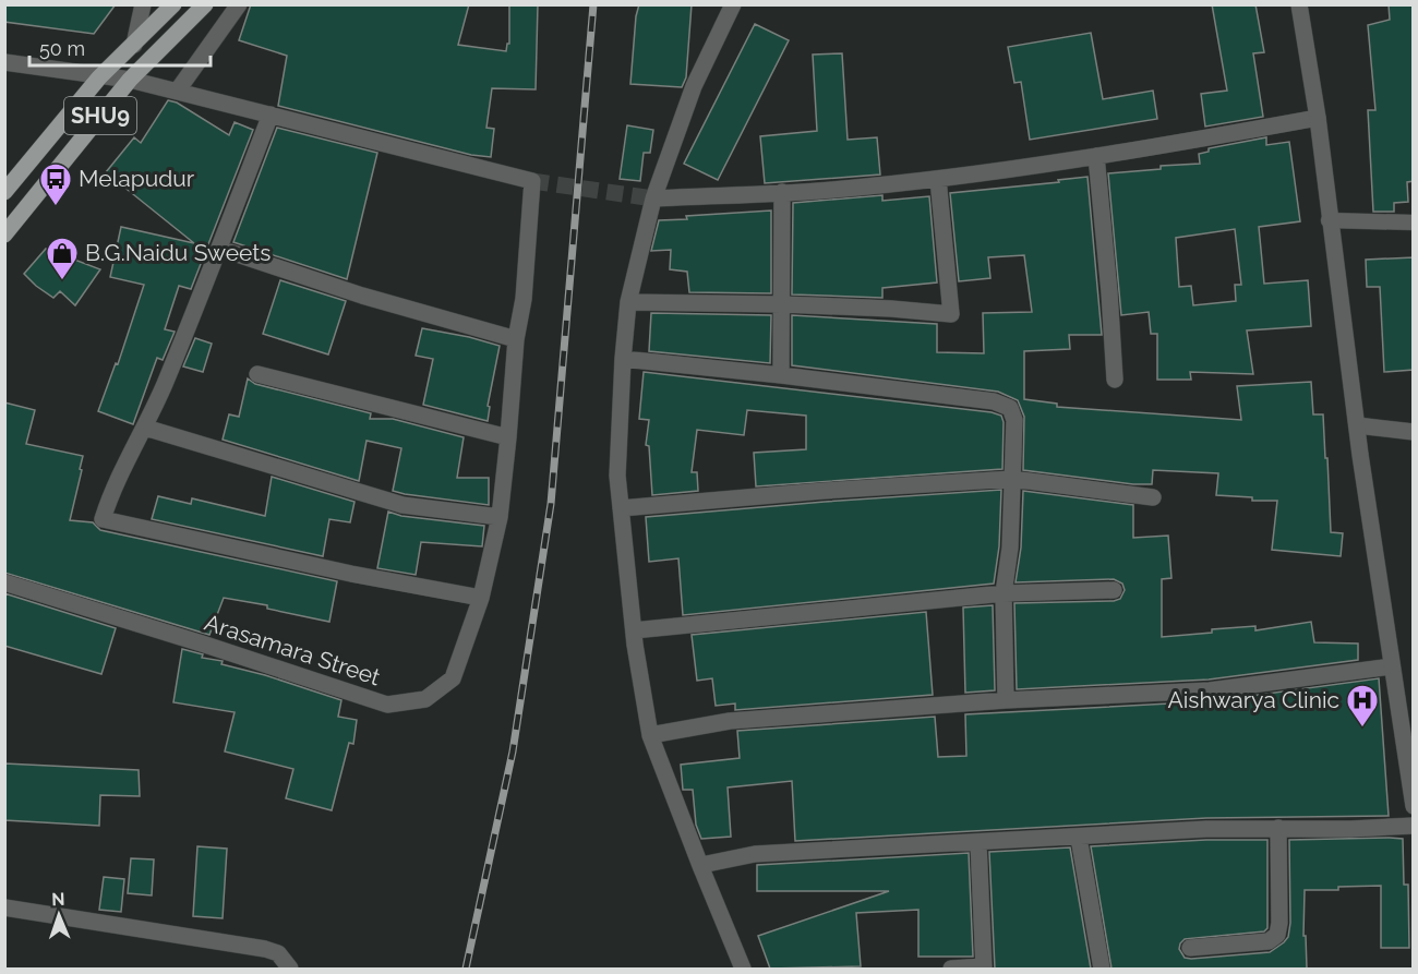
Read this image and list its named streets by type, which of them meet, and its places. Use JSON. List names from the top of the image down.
{
  "streets": {
    "main road": ["SHU9"],
    "street": ["Arasamara Street"]
  },
  "places": {
    "bus stop": ["Melapudur"],
    "shop": ["B.G.Naidu Sweets"],
    "hospital": ["Aishwarya Clinic"]
  },
  "scale_bar": "50 m",
  "north": "top"
}
